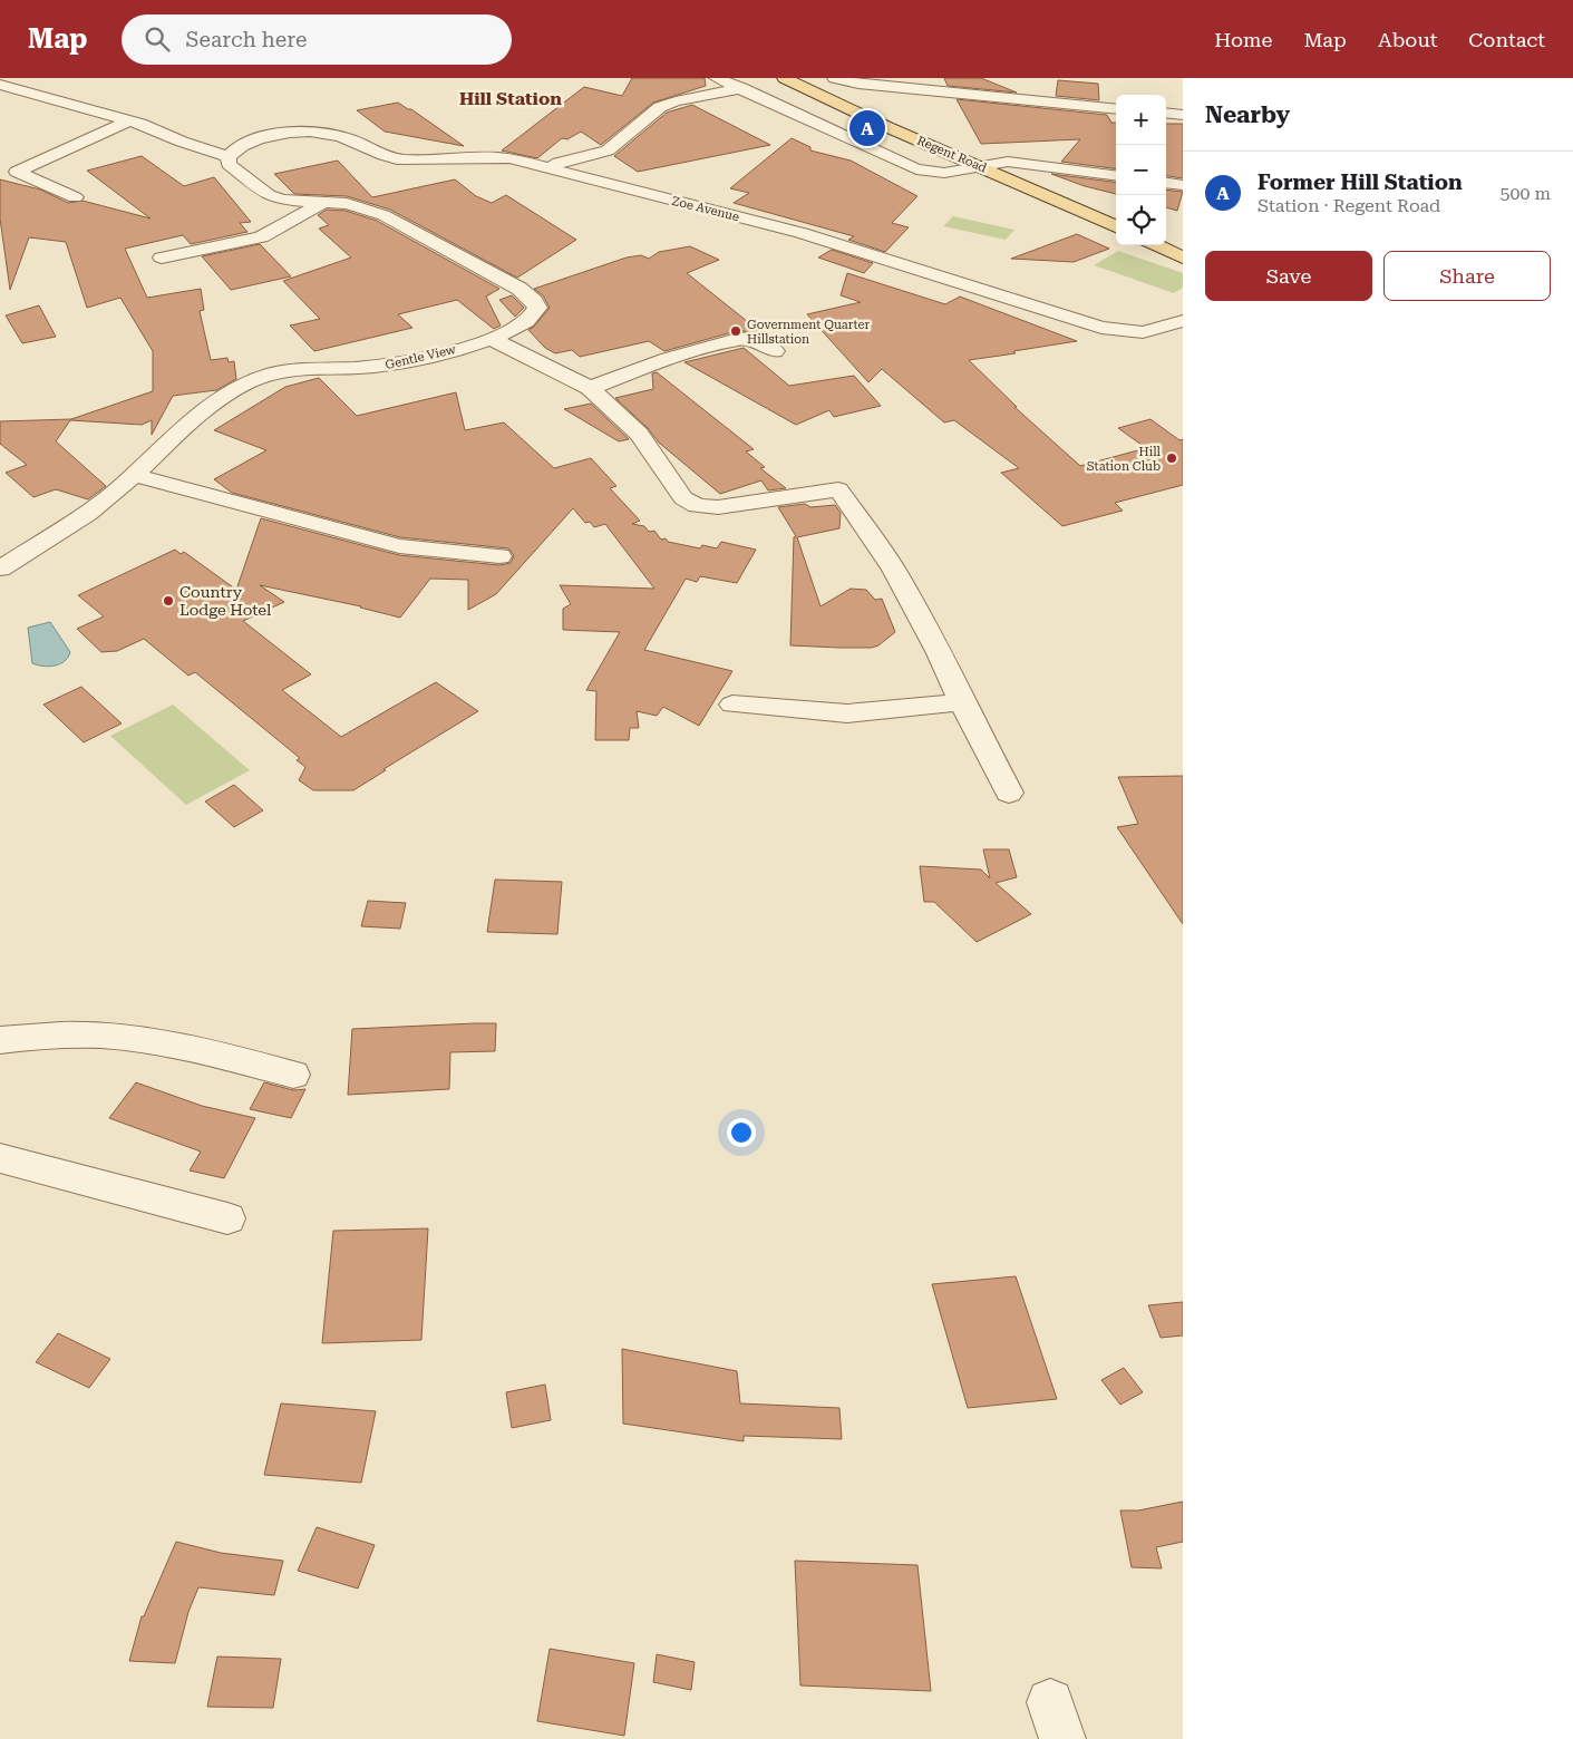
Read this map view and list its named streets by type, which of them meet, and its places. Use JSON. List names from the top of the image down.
{
  "streets": {
    "main road": ["Regent Road"],
    "street": ["Zoe Avenue", "Gentle View"]
  },
  "crossings": [
    ["Zoe Avenue", "Gentle View"]
  ],
  "districts": ["Hill Station"],
  "places": ["Government Quarter Hillstation", "Hill Station Club", "Country Lodge Hotel"],
  "page": {
    "header": "Map",
    "search": "Search here",
    "nav": [
      "Home",
      "Map",
      "About",
      "Contact"
    ],
    "heading": "Nearby",
    "map_buttons": ["+", "−"],
    "pins": "A",
    "list": [
      {
        "mark": "A",
        "name": "Former Hill Station",
        "note": "Station · Regent Road",
        "value": "500 m"
      }
    ],
    "buttons": ["Save", "Share"]
  }
}
